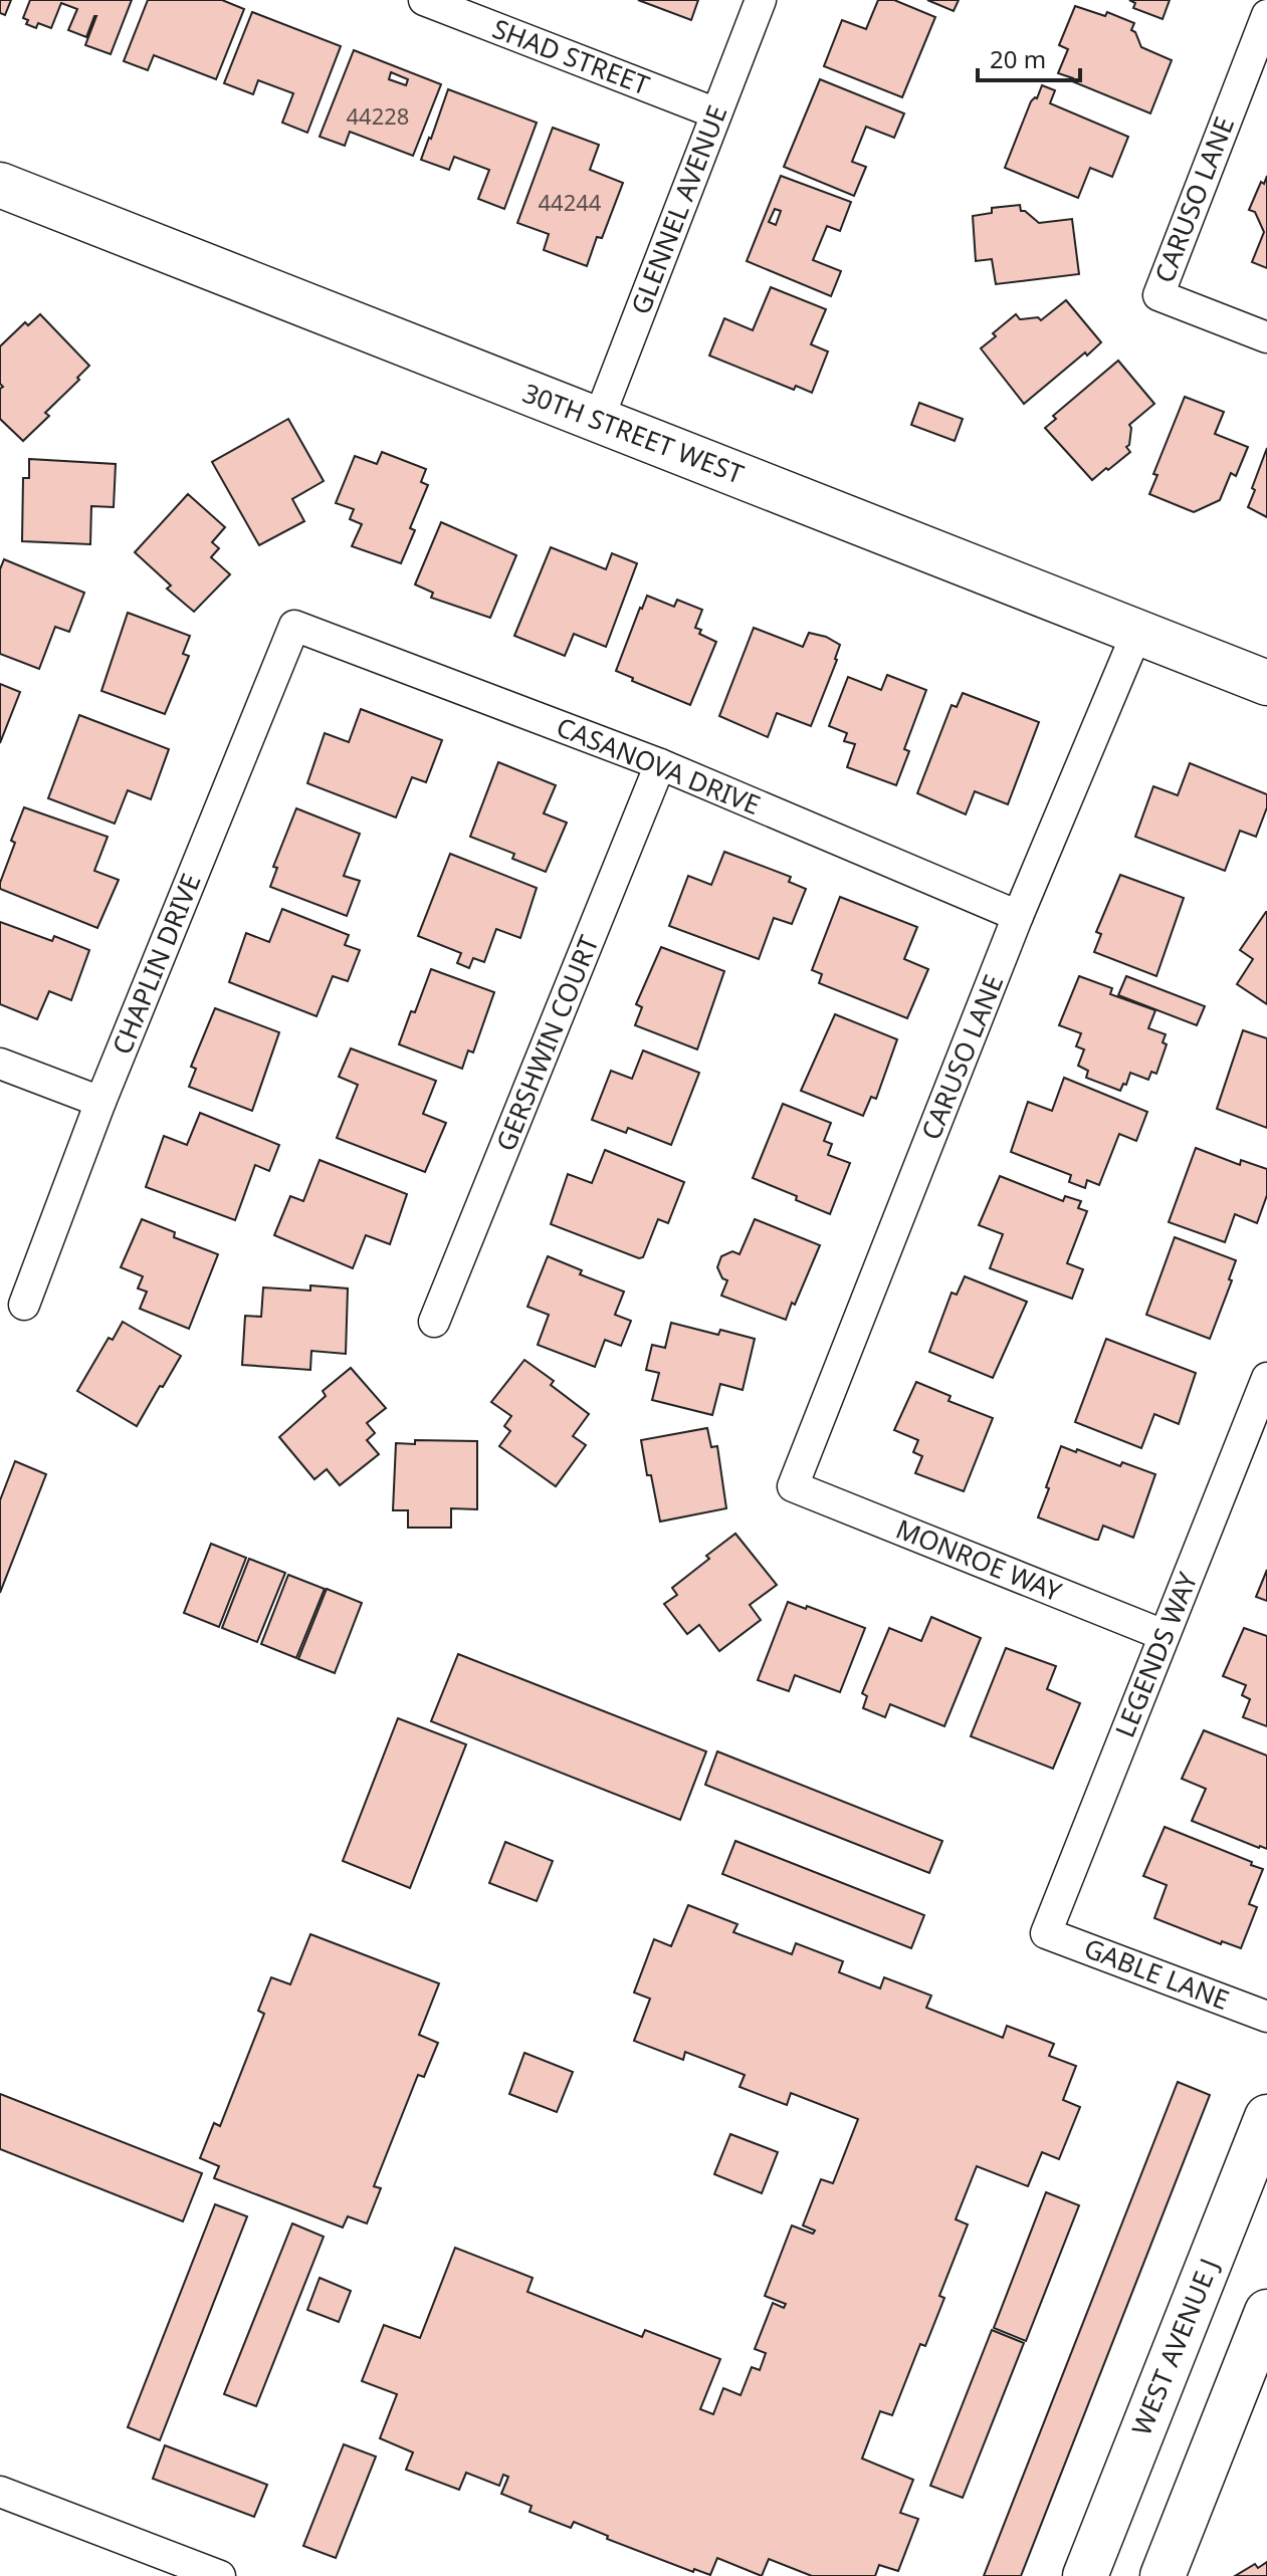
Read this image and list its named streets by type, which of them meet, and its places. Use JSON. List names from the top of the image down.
{
  "streets": {
    "main road": ["30TH STREET WEST", "WEST AVENUE J"],
    "street": [
      "SHAD STREET",
      "CARUSO LANE",
      "GLENNEL AVENUE",
      "CASANOVA DRIVE",
      "CHAPLIN DRIVE",
      "GERSHWIN COURT",
      "MONROE WAY",
      "LEGENDS WAY",
      "GABLE LANE"
    ]
  },
  "crossings": [
    ["SHAD STREET", "GLENNEL AVENUE"],
    ["CARUSO LANE", "30TH STREET WEST"],
    ["CARUSO LANE", "CASANOVA DRIVE"],
    ["CARUSO LANE", "MONROE WAY"],
    ["GLENNEL AVENUE", "30TH STREET WEST"],
    ["CASANOVA DRIVE", "CHAPLIN DRIVE"],
    ["CASANOVA DRIVE", "GERSHWIN COURT"],
    ["MONROE WAY", "LEGENDS WAY"],
    ["LEGENDS WAY", "GABLE LANE"]
  ],
  "house_numbers": ["44228", "44244"],
  "scale_bar": "20 m"
}
